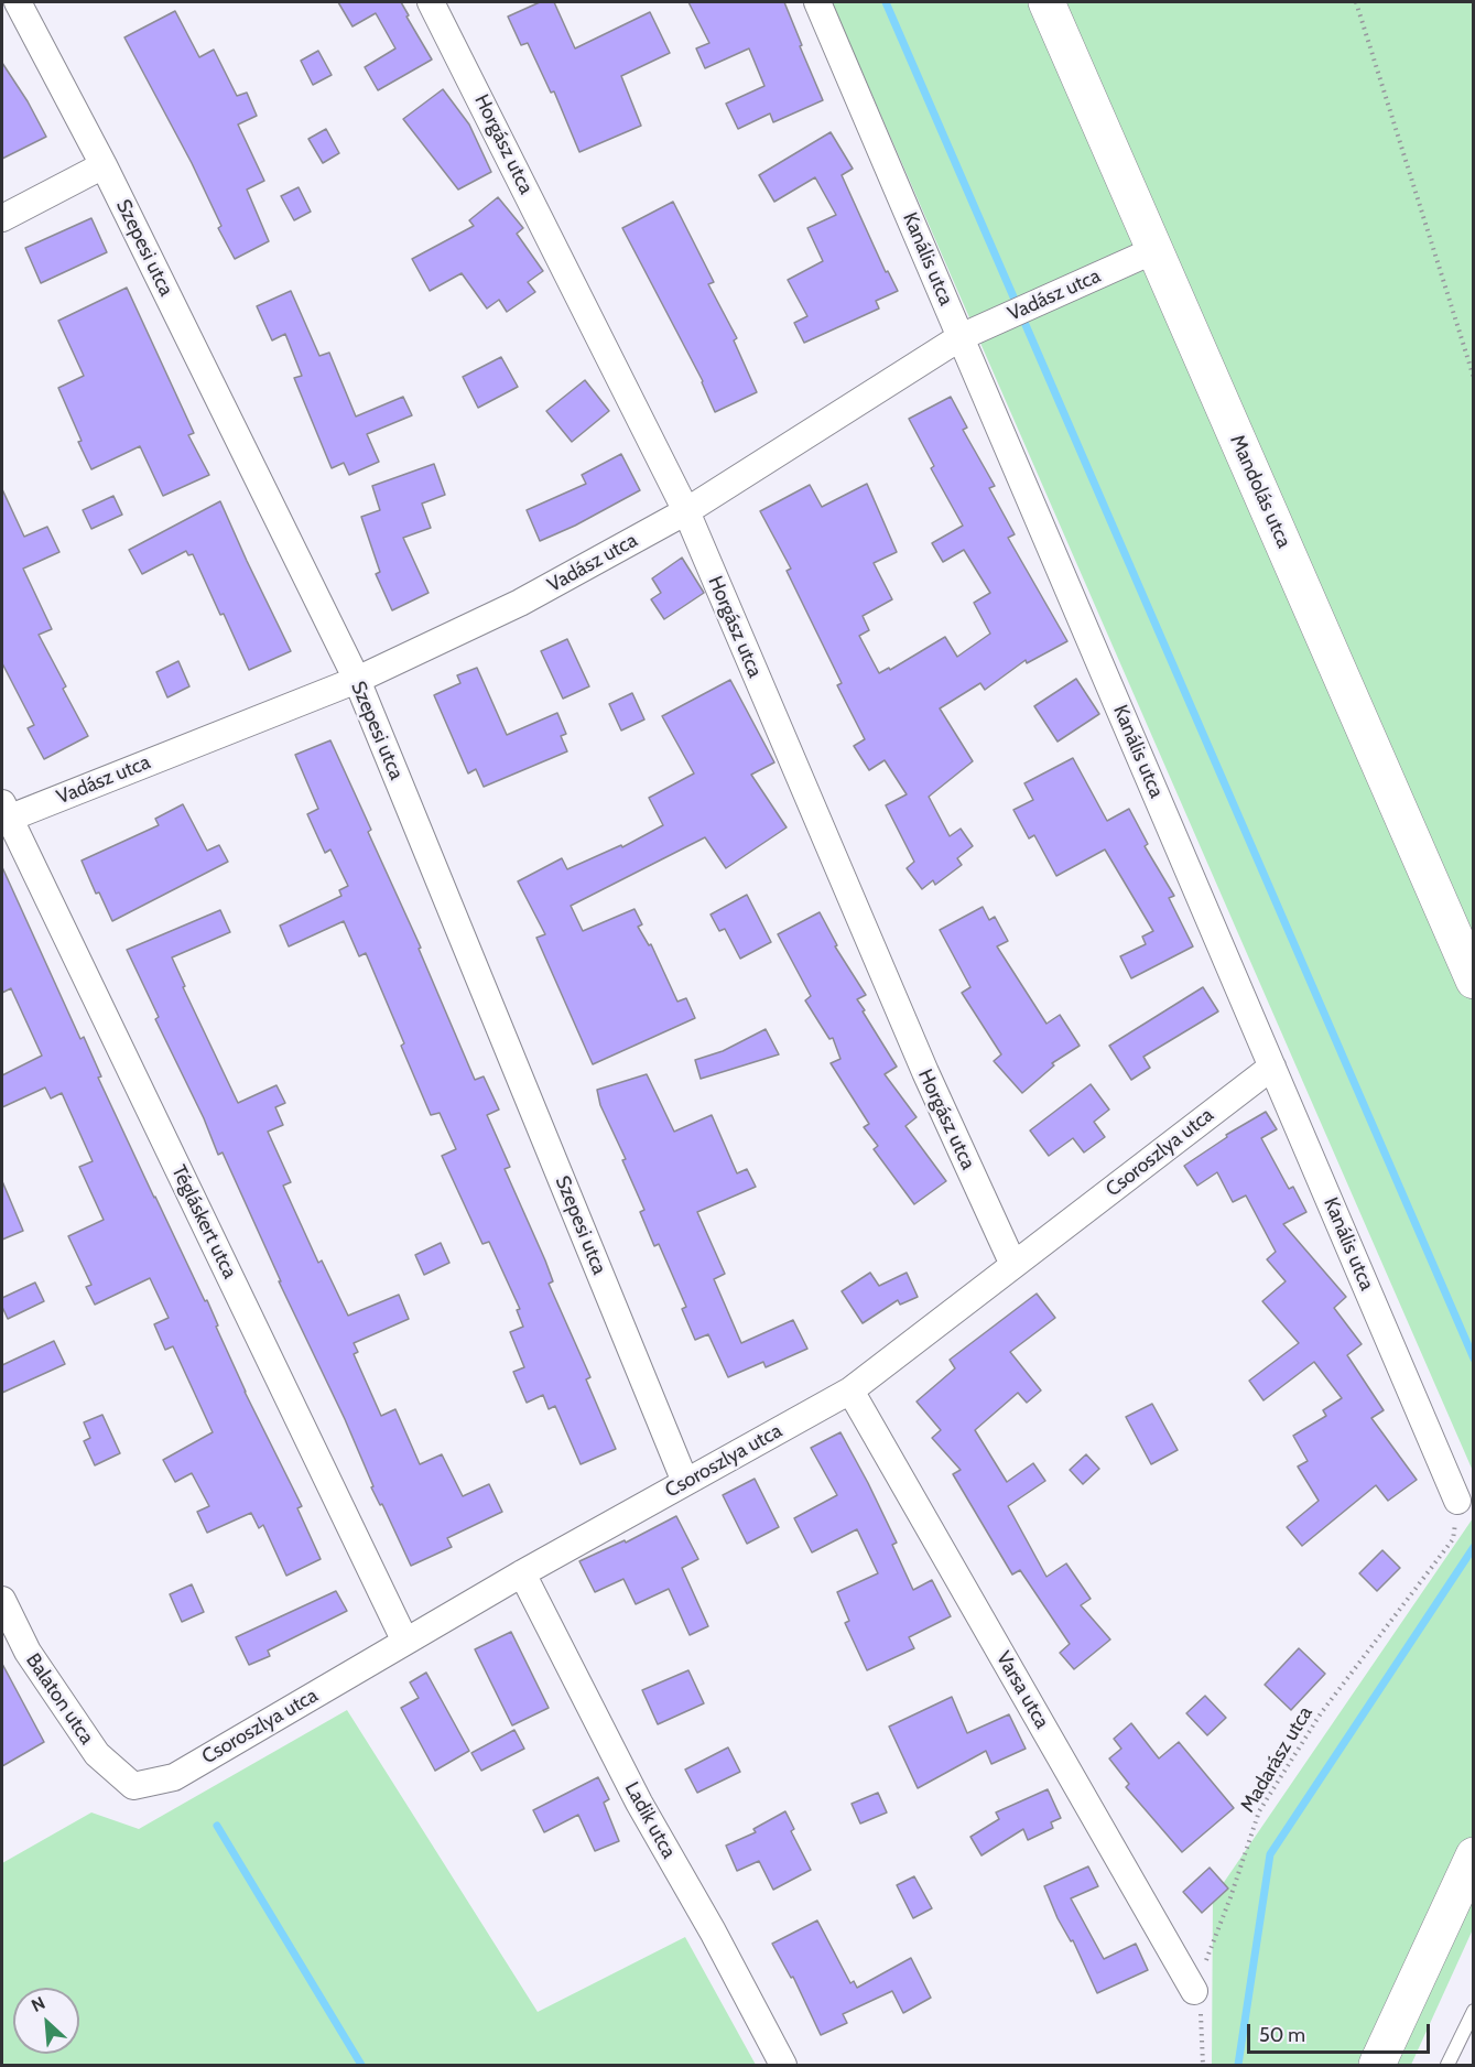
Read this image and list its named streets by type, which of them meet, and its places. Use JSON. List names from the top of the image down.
{
  "streets": {
    "street": [
      "Horgász utca",
      "Szepesi utca",
      "Kanális utca",
      "Vadász utca",
      "Mandolás utca",
      "Csoroszlya utca",
      "Tégláskert utca",
      "Varsa utca",
      "Balaton utca",
      "Ladik utca"
    ],
    "path": ["Madarász utca"]
  },
  "crossings": [
    ["Horgász utca", "Vadász utca"],
    ["Horgász utca", "Csoroszlya utca"],
    ["Szepesi utca", "Vadász utca"],
    ["Szepesi utca", "Csoroszlya utca"],
    ["Kanális utca", "Vadász utca"],
    ["Kanális utca", "Csoroszlya utca"],
    ["Kanális utca", "Madarász utca"],
    ["Vadász utca", "Mandolás utca"],
    ["Vadász utca", "Tégláskert utca"],
    ["Csoroszlya utca", "Tégláskert utca"],
    ["Csoroszlya utca", "Varsa utca"],
    ["Csoroszlya utca", "Balaton utca"],
    ["Csoroszlya utca", "Ladik utca"],
    ["Varsa utca", "Madarász utca"]
  ],
  "scale_bar": "50 m",
  "north": "top left"
}
